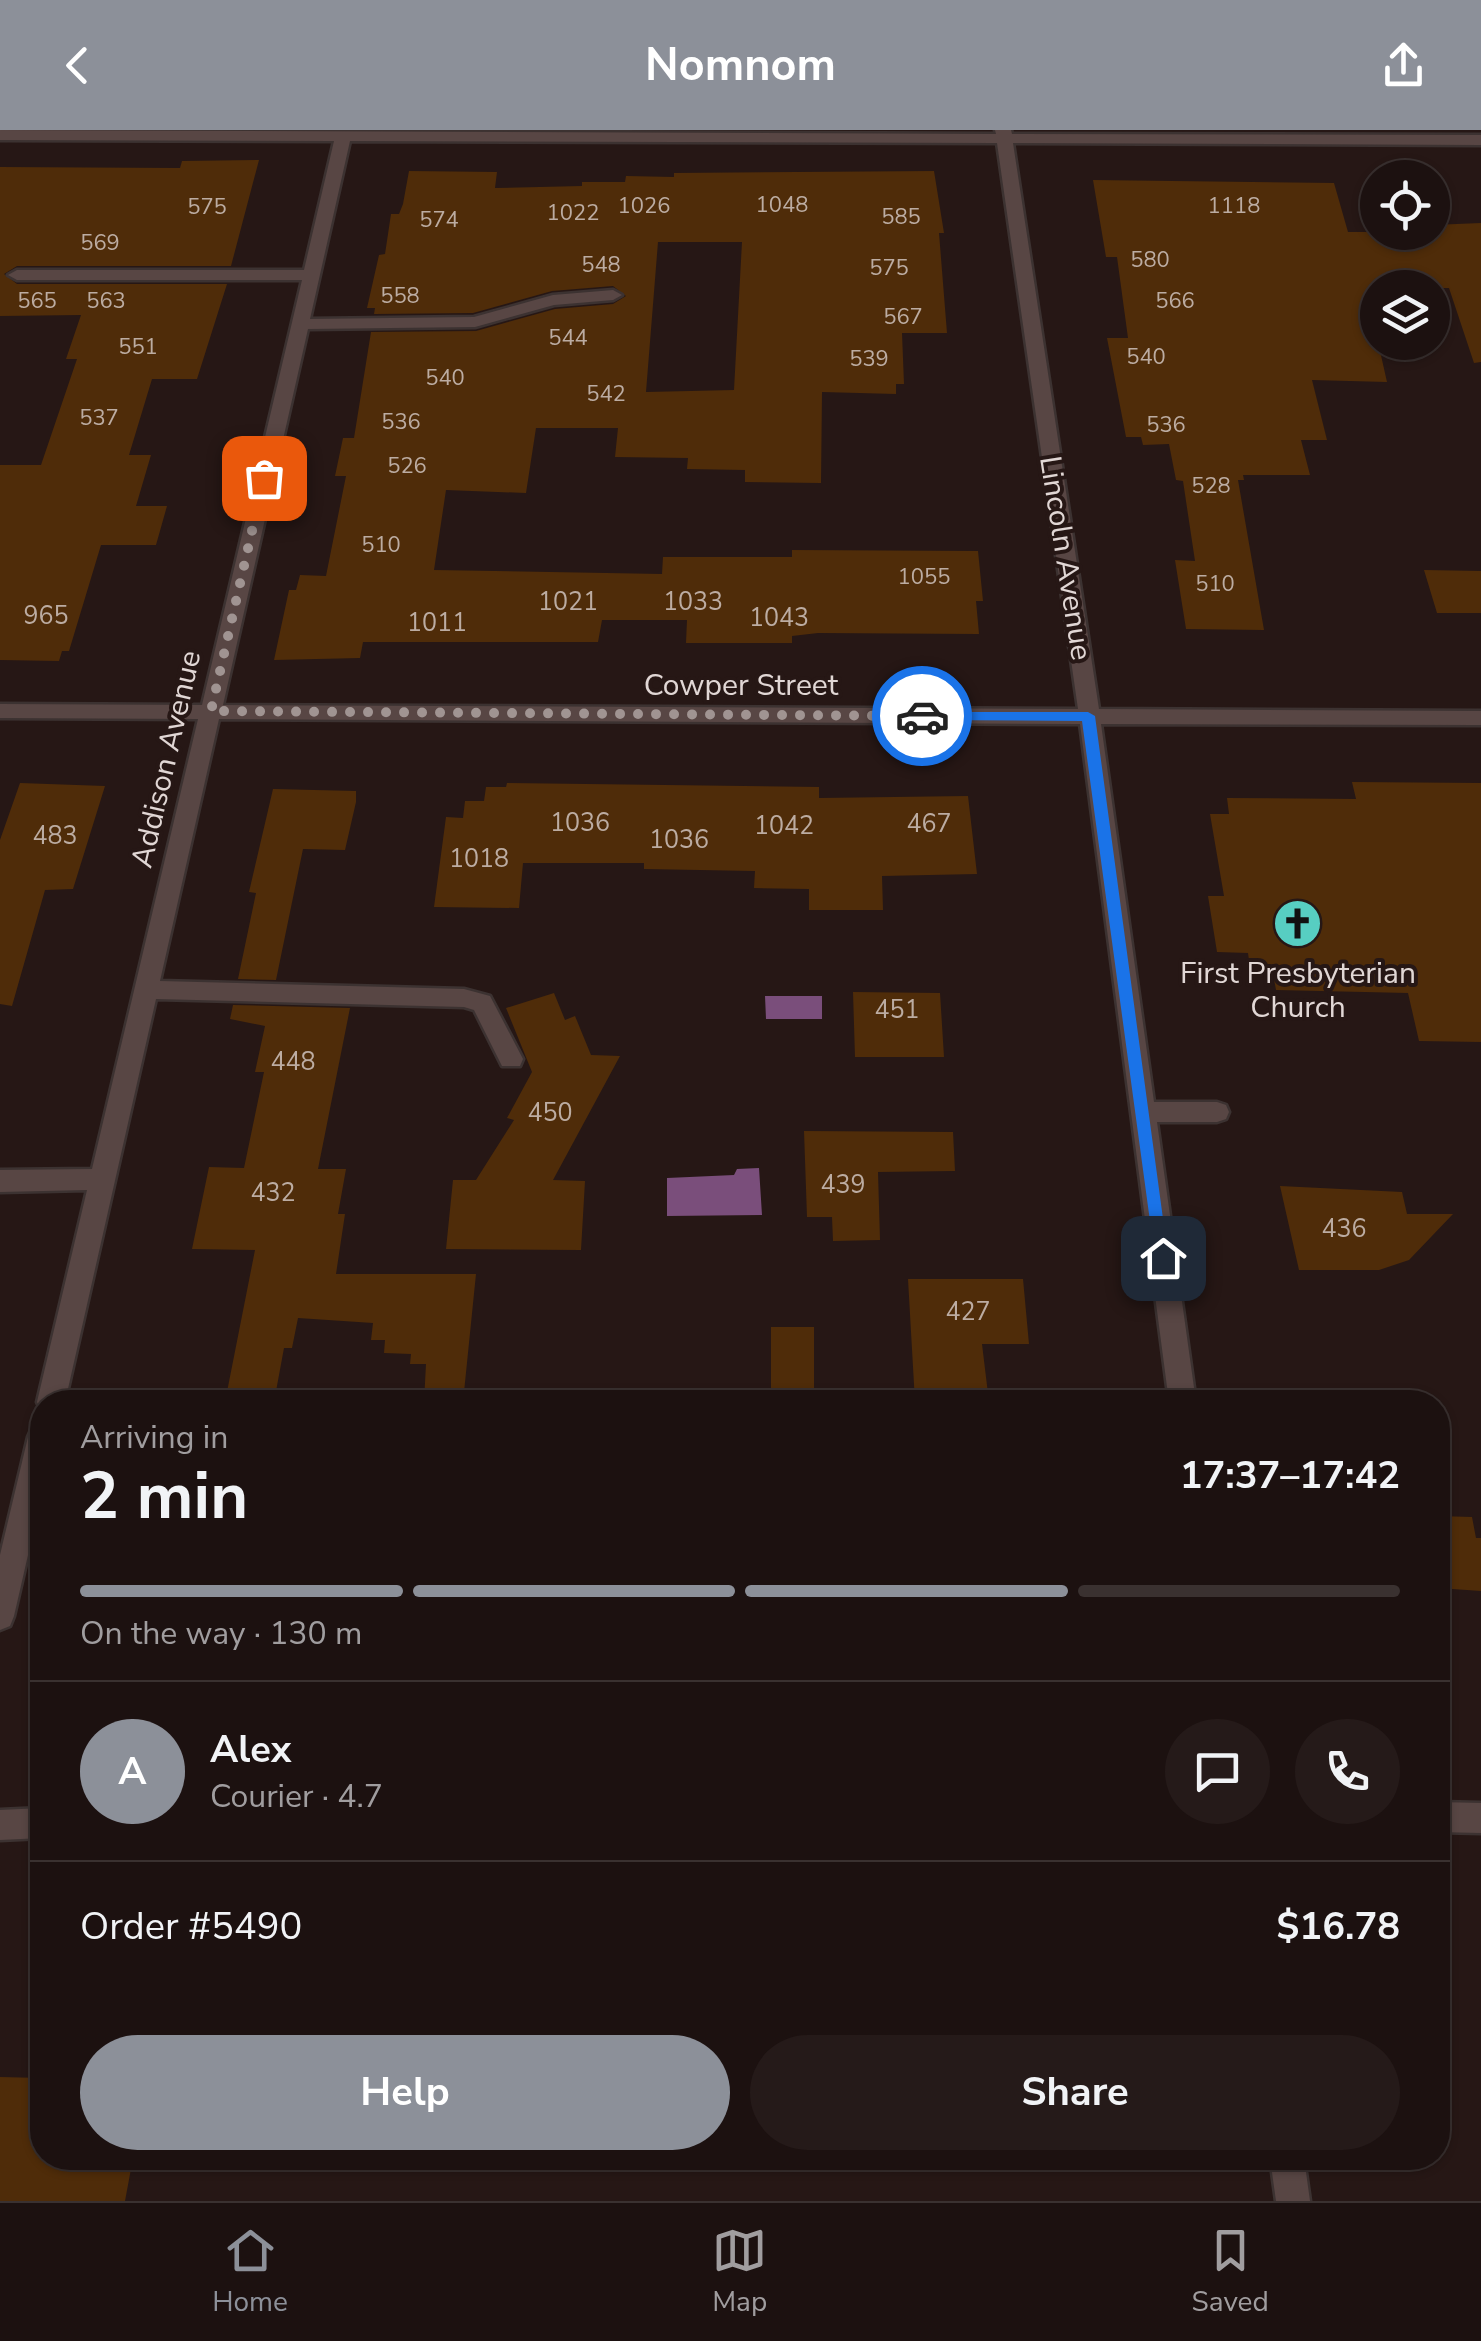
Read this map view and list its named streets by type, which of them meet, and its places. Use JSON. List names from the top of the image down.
{
  "streets": {
    "street": ["Lincoln Avenue", "Cowper Street", "Addison Avenue"]
  },
  "crossings": [
    ["Lincoln Avenue", "Cowper Street"],
    ["Cowper Street", "Addison Avenue"]
  ],
  "places": {
    "church": ["First Presbyterian Church"]
  },
  "house_numbers": [
    "1048",
    "1026",
    "1118",
    "575",
    "1022",
    "585",
    "574",
    "569",
    "580",
    "548",
    "575",
    "558",
    "565",
    "563",
    "566",
    "567",
    "544",
    "551",
    "540",
    "539",
    "540",
    "542",
    "537",
    "536",
    "536",
    "526",
    "528",
    "510",
    "1055",
    "510",
    "1021",
    "1033",
    "965",
    "1043",
    "1011",
    "1036",
    "467",
    "1042",
    "483",
    "1036",
    "1018",
    "451",
    "448",
    "450",
    "439",
    "432",
    "436",
    "427"
  ],
  "page": {
    "header": "Nomnom",
    "heading": ["2 min", "Arriving in", "17:37–17:42"],
    "panel": [
      "Alex",
      "Courier · 4.7",
      "Order #5490",
      "$16.78"
    ],
    "bar": "On the way · 130 m",
    "round": "A",
    "buttons": ["Help", "Share"],
    "tabs": ["Home", "Map", "Saved"]
  }
}
